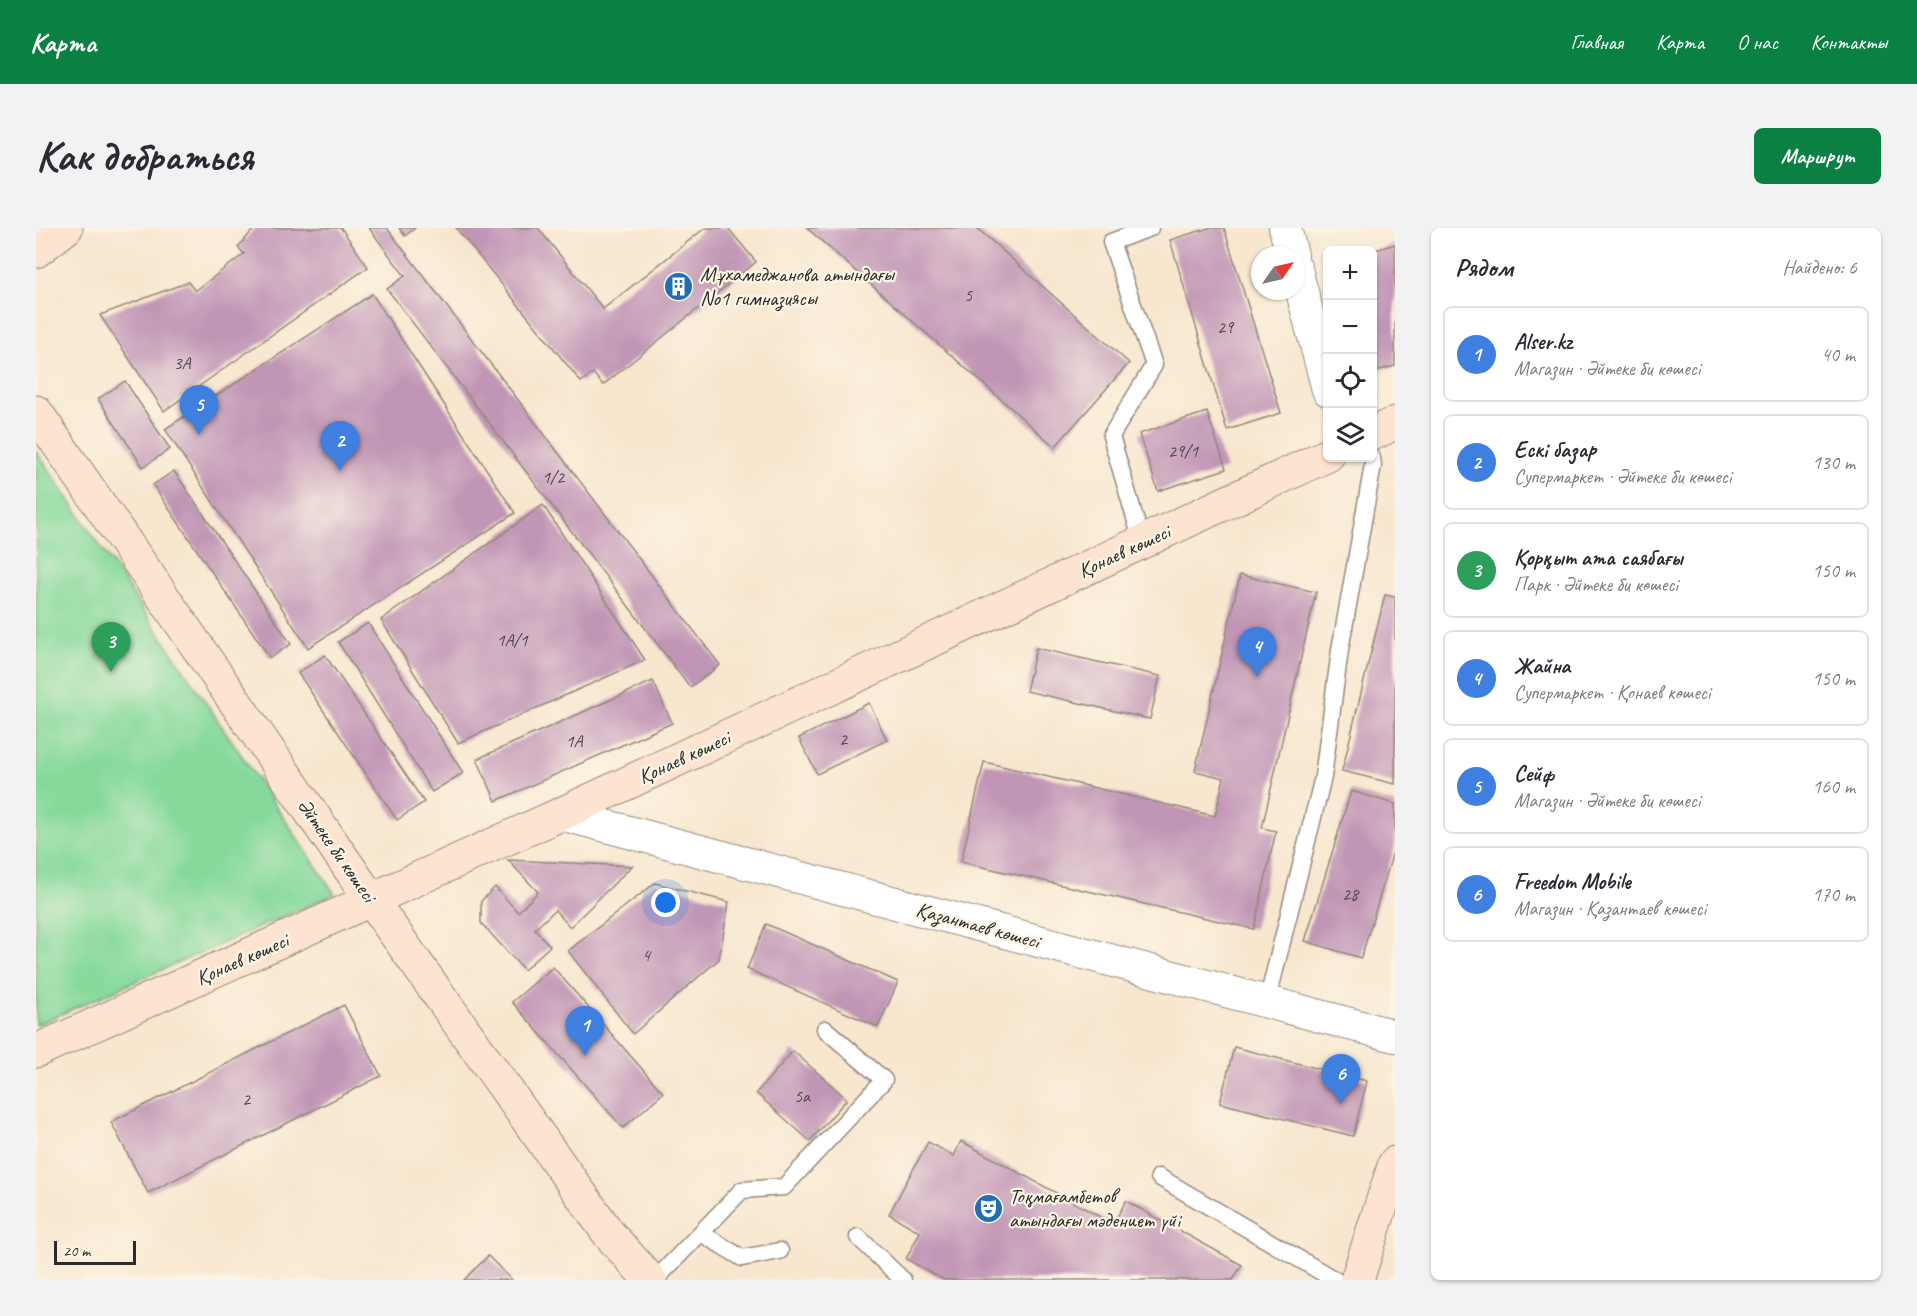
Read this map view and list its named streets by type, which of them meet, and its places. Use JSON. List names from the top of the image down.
{
  "streets": {
    "street": ["Қонаев көшесі", "Әйтеке би көшесі", "Қазантаев көшесі"]
  },
  "crossings": [
    ["Қонаев көшесі", "Әйтеке би көшесі"],
    ["Қонаев көшесі", "Қазантаев көшесі"]
  ],
  "places": {
    "building": ["Мұхамеджанова атындағы No1 гимназиясы"],
    "theatre": ["Тоқмағамбетов атындағы мәдениет үйі"]
  },
  "house_numbers": [
    "5",
    "29",
    "3А",
    "29/1",
    "1/2",
    "1А/1",
    "2",
    "1А",
    "28",
    "4",
    "5а",
    "2"
  ],
  "scale_bar": "20 m",
  "north": "top right",
  "page": {
    "header": "Карта",
    "nav": [
      "Главная",
      "Карта",
      "О нас",
      "Контакты"
    ],
    "buttons": "Маршрут",
    "title": "Как добраться",
    "heading": ["Рядом", "Найдено: 6"],
    "map_buttons": ["+", "−"],
    "list": [
      {
        "mark": "1",
        "name": "Alser.kz",
        "note": "Магазин · Әйтеке би көшесі",
        "value": "40 m"
      },
      {
        "mark": "2",
        "name": "Ескі базар",
        "note": "Супермаркет · Әйтеке би көшесі",
        "value": "130 m"
      },
      {
        "mark": "3",
        "name": "Қорқыт ата саябағы",
        "note": "Парк · Әйтеке би көшесі",
        "value": "150 m"
      },
      {
        "mark": "4",
        "name": "Жайна",
        "note": "Супермаркет · Қонаев көшесі",
        "value": "150 m"
      },
      {
        "mark": "5",
        "name": "Сейф",
        "note": "Магазин · Әйтеке би көшесі",
        "value": "160 m"
      },
      {
        "mark": "6",
        "name": "Freedom Mobile",
        "note": "Магазин · Қазантаев көшесі",
        "value": "170 m"
      }
    ],
    "pins": [
      "5",
      "2",
      "3",
      "4",
      "1",
      "6"
    ],
    "scale": "20 m"
  }
}
